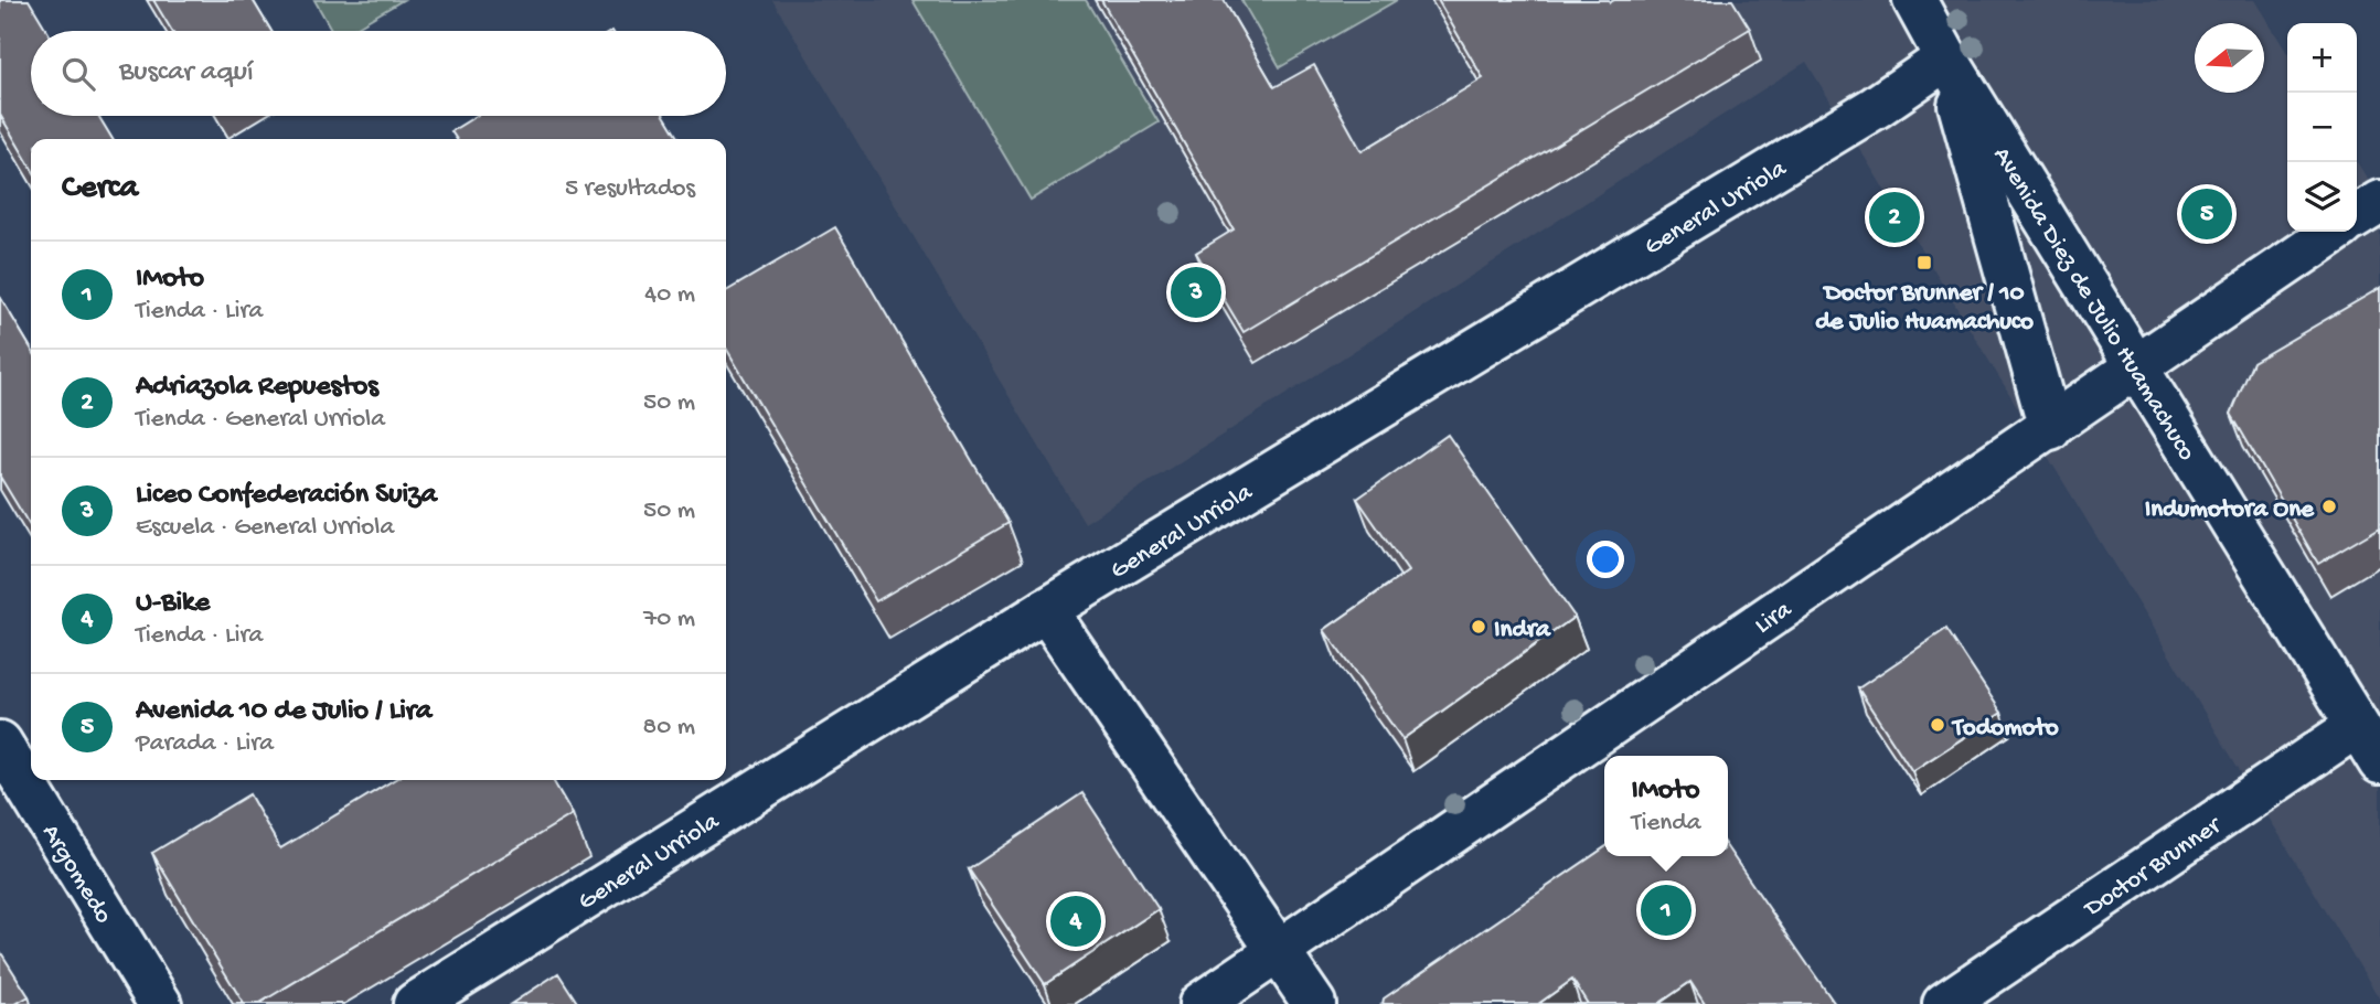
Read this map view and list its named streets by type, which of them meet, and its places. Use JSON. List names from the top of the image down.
{
  "streets": {
    "main road": [
      "General Urriola",
      "Avenida Diez de Julio Huamachuco",
      "Lira",
      "Doctor Brunner",
      "Argomedo"
    ]
  },
  "crossings": [
    ["General Urriola", "Avenida Diez de Julio Huamachuco"],
    ["Avenida Diez de Julio Huamachuco", "Lira"],
    ["Avenida Diez de Julio Huamachuco", "Doctor Brunner"]
  ],
  "places": {
    "transit": ["Doctor Brunner / 10 de Julio Huamachuco"],
    "other": ["Indumotora One", "Indra", "Todomoto"]
  },
  "north": "left",
  "page": {
    "map_buttons": ["+", "−"],
    "search": "Buscar aquí",
    "heading": ["Cerca", "5 resultados"],
    "pins": [
      "5",
      "2",
      "3",
      "1",
      "4"
    ],
    "list": [
      {
        "mark": "1",
        "name": "IMoto",
        "note": "Tienda · Lira",
        "value": "40 m"
      },
      {
        "mark": "2",
        "name": "Adriazola Repuestos",
        "note": "Tienda · General Urriola",
        "value": "50 m"
      },
      {
        "mark": "3",
        "name": "Liceo Confederación Suiza",
        "note": "Escuela · General Urriola",
        "value": "50 m"
      },
      {
        "mark": "4",
        "name": "U-Bike",
        "note": "Tienda · Lira",
        "value": "70 m"
      },
      {
        "mark": "5",
        "name": "Avenida 10 de Julio / Lira",
        "note": "Parada · Lira",
        "value": "80 m"
      }
    ],
    "popup": ["IMoto", "Tienda"]
  }
}
